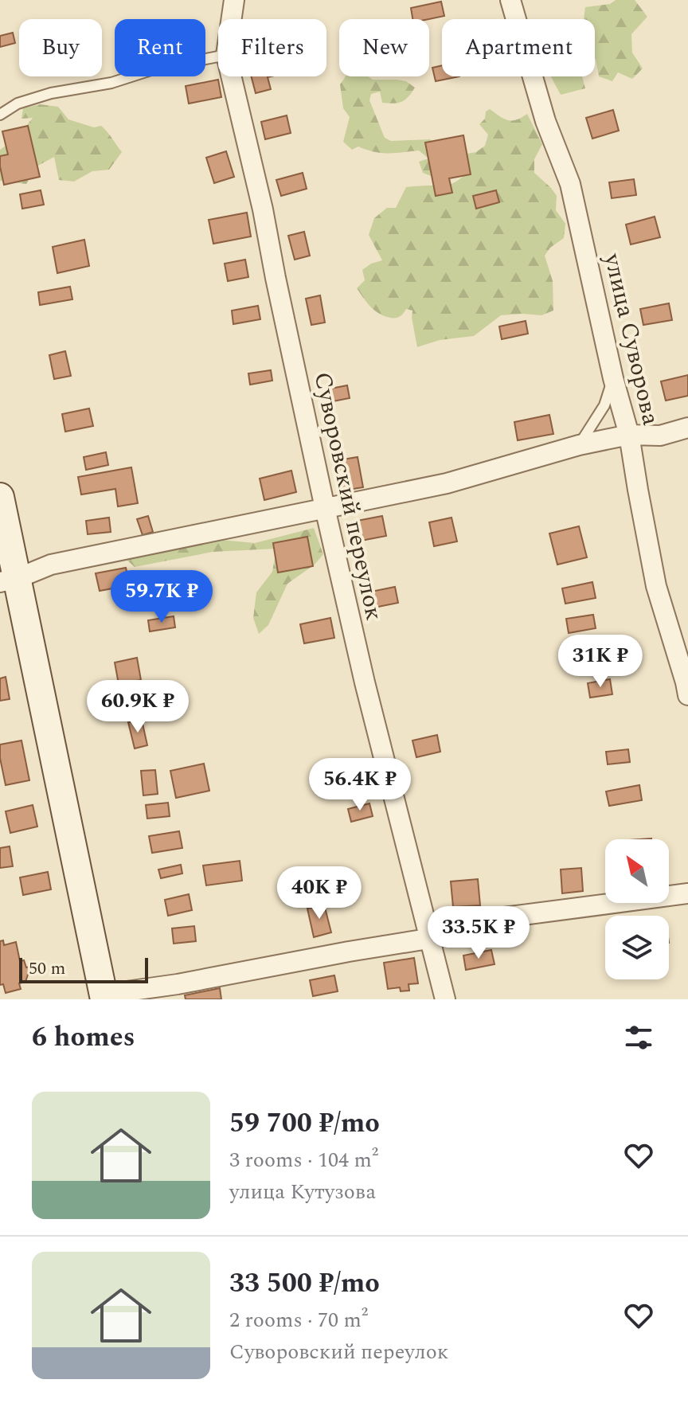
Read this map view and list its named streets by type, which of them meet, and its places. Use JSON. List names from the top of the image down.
{
  "streets": {
    "street": ["улица Суворова", "Суворовский переулок"]
  },
  "scale_bar": "50 m",
  "north": "top left",
  "page": {
    "chip": [
      "Buy",
      "Rent",
      "Filters",
      "New",
      "Apartment"
    ],
    "price": [
      "59.7K ₽",
      "31K ₽",
      "60.9K ₽",
      "56.4K ₽",
      "40K ₽",
      "33.5K ₽"
    ],
    "scale": "50 m",
    "heading": "6 homes",
    "list": [
      {
        "name": "59 700 ₽/mo",
        "note": "3 rooms · 104 m² · улица Кутузова"
      },
      {
        "name": "33 500 ₽/mo",
        "note": "2 rooms · 70 m² · Суворовский переулок"
      }
    ]
  }
}
